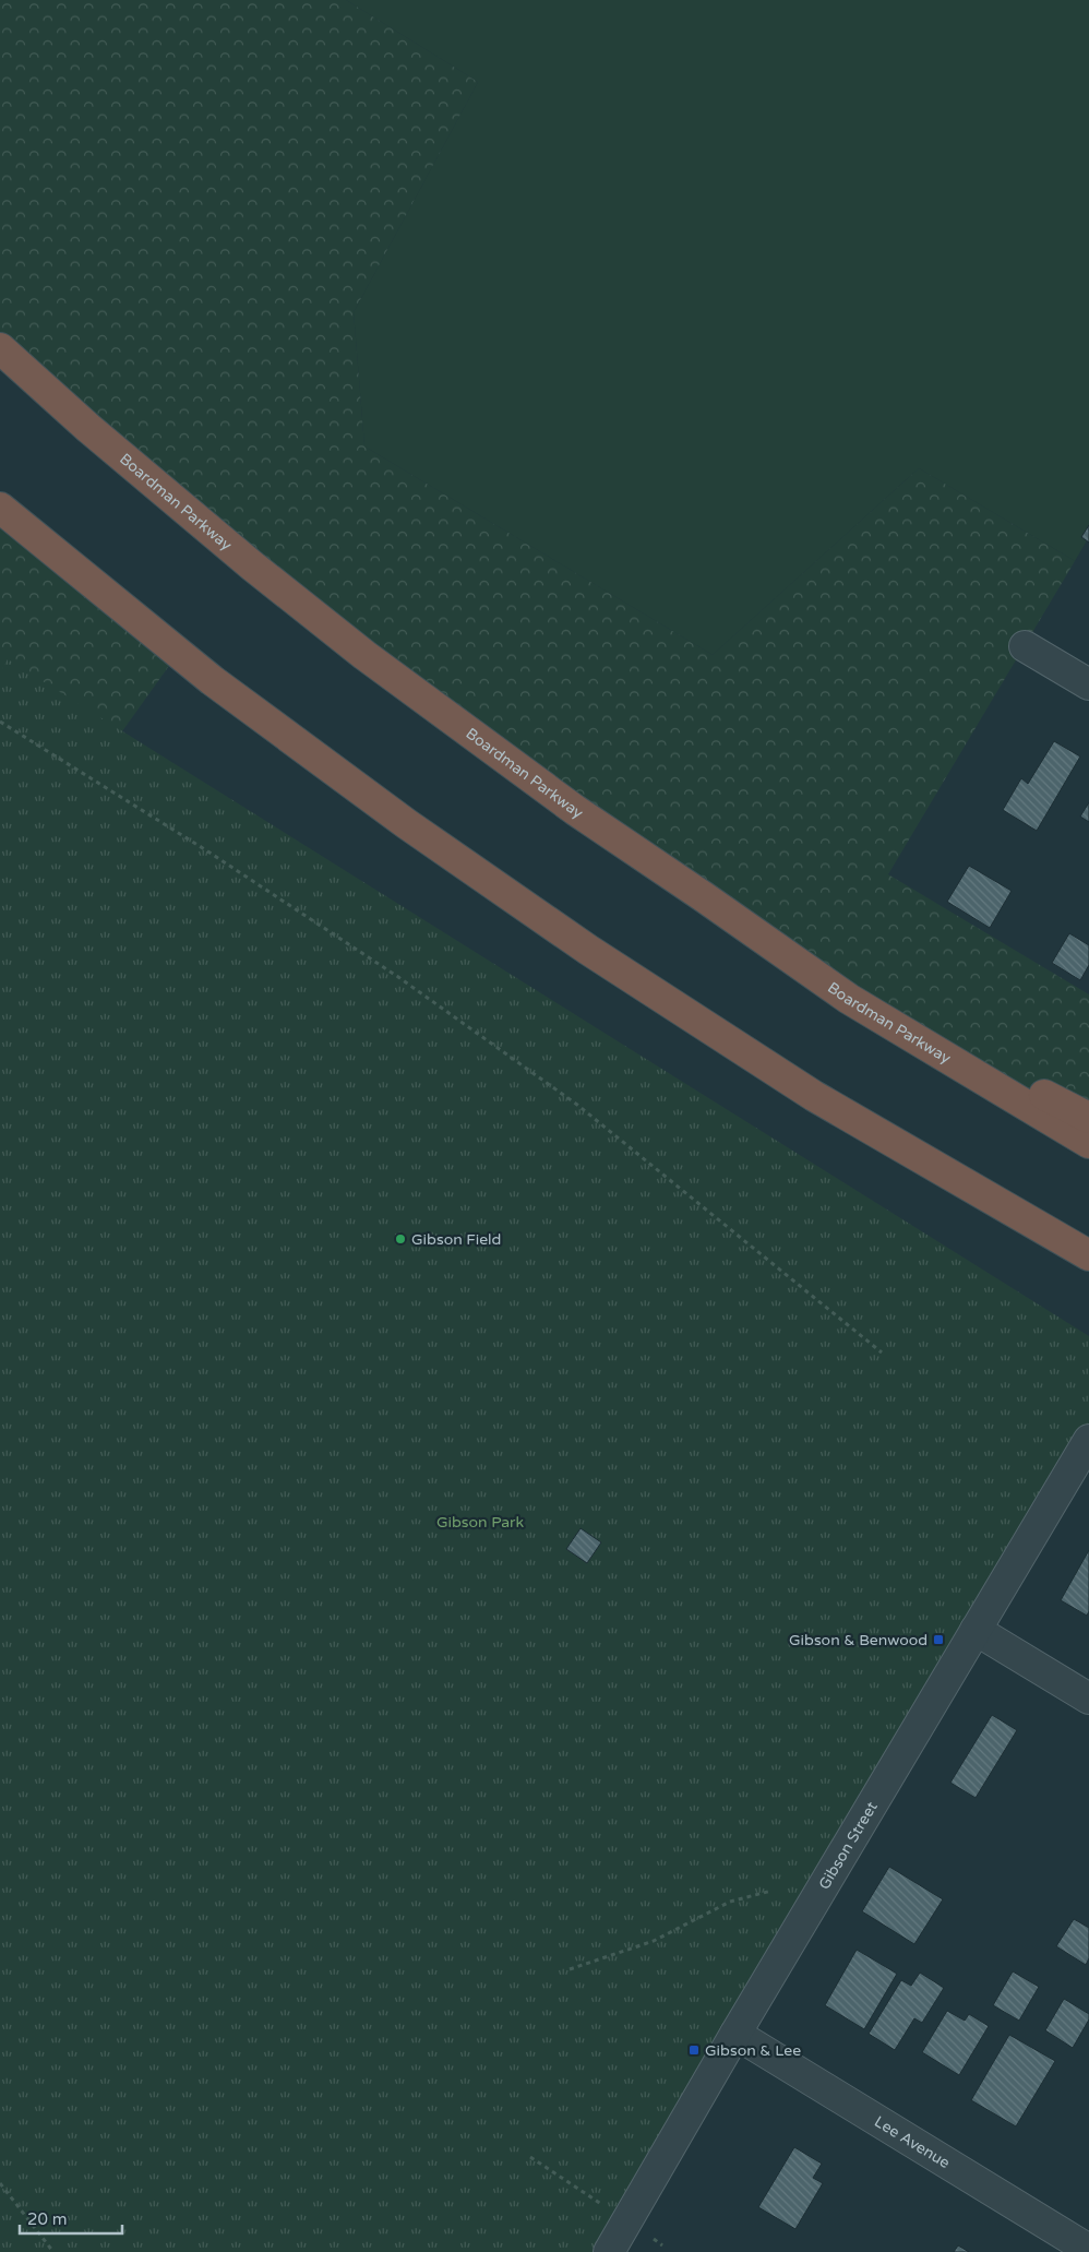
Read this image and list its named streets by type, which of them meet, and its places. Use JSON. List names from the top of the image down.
{
  "streets": {
    "highway": ["Boardman Parkway"],
    "street": ["Gibson Street", "Lee Avenue"]
  },
  "crossings": [
    ["Gibson Street", "Lee Avenue"]
  ],
  "parks": ["Gibson Park"],
  "places": {
    "other": ["Gibson Field"],
    "transit": ["Gibson & Benwood", "Gibson & Lee"]
  },
  "scale_bar": "20 m"
}
